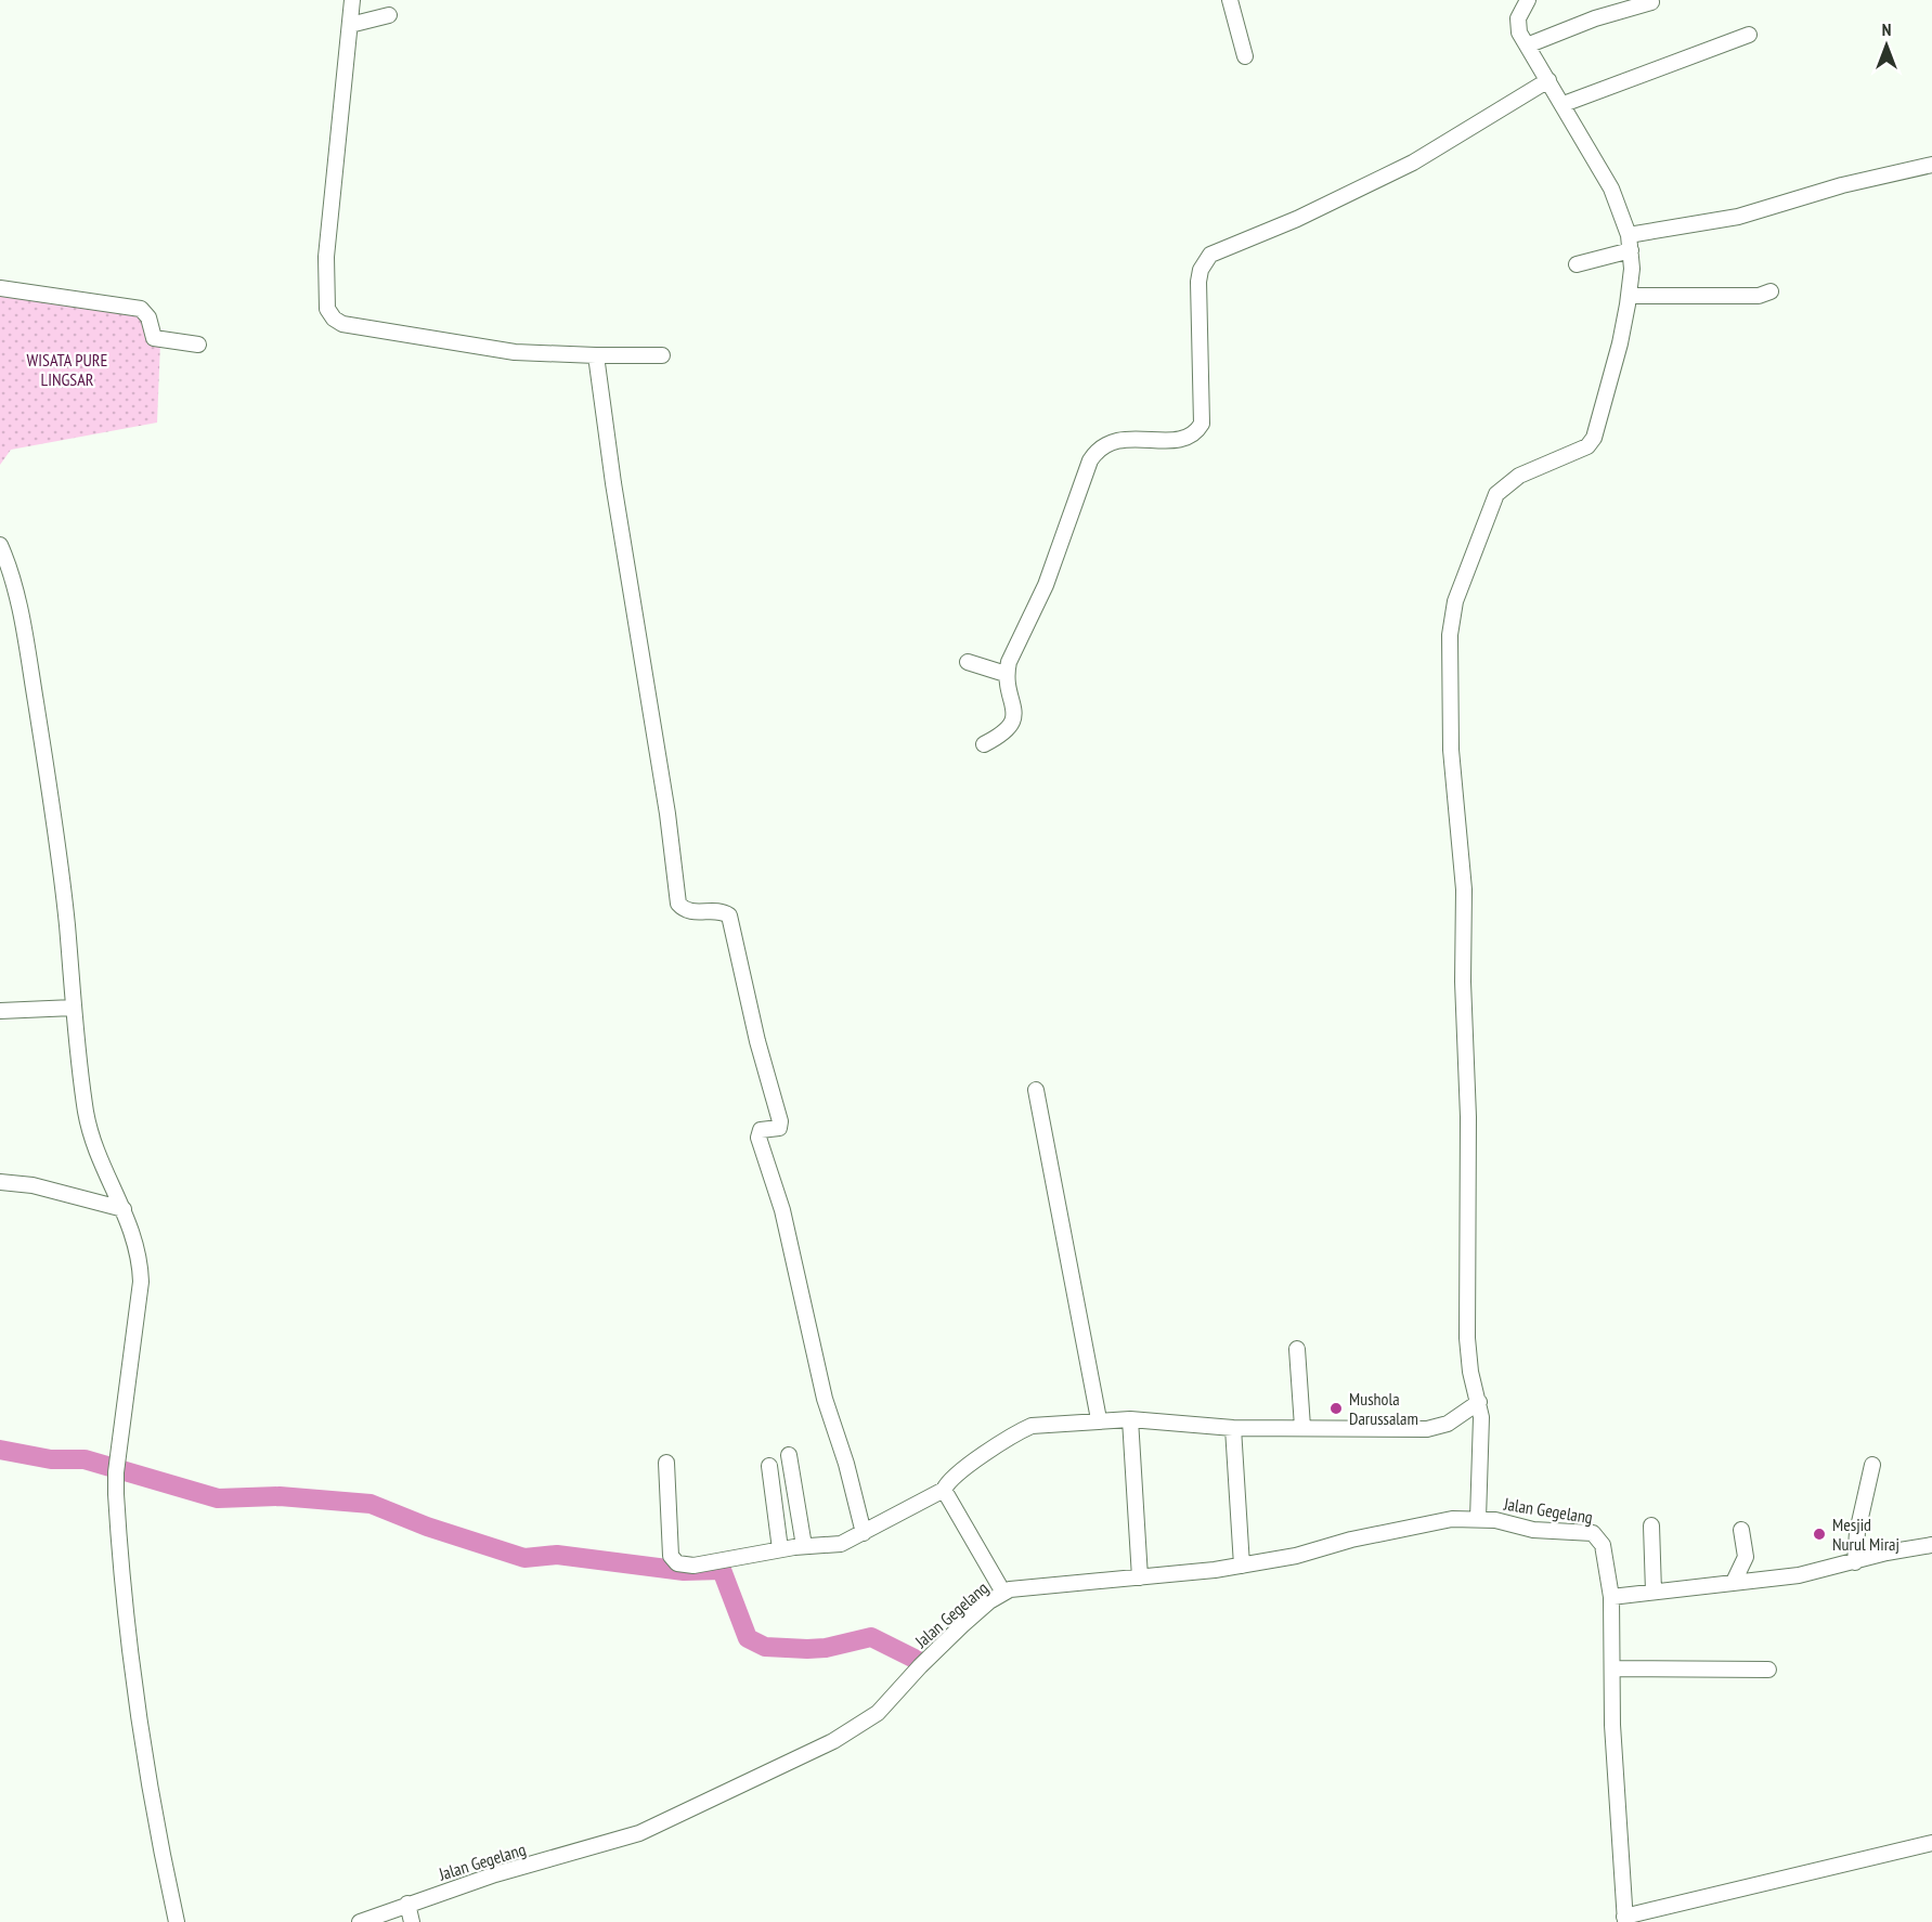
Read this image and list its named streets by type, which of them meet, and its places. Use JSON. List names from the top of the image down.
{
  "streets": {
    "street": ["Jalan Gegelang"]
  },
  "parks": ["WISATA PURE LINGSAR"],
  "places": ["Mushola Darussalam", "Mesjid Nurul Miraj"],
  "north": "top"
}
